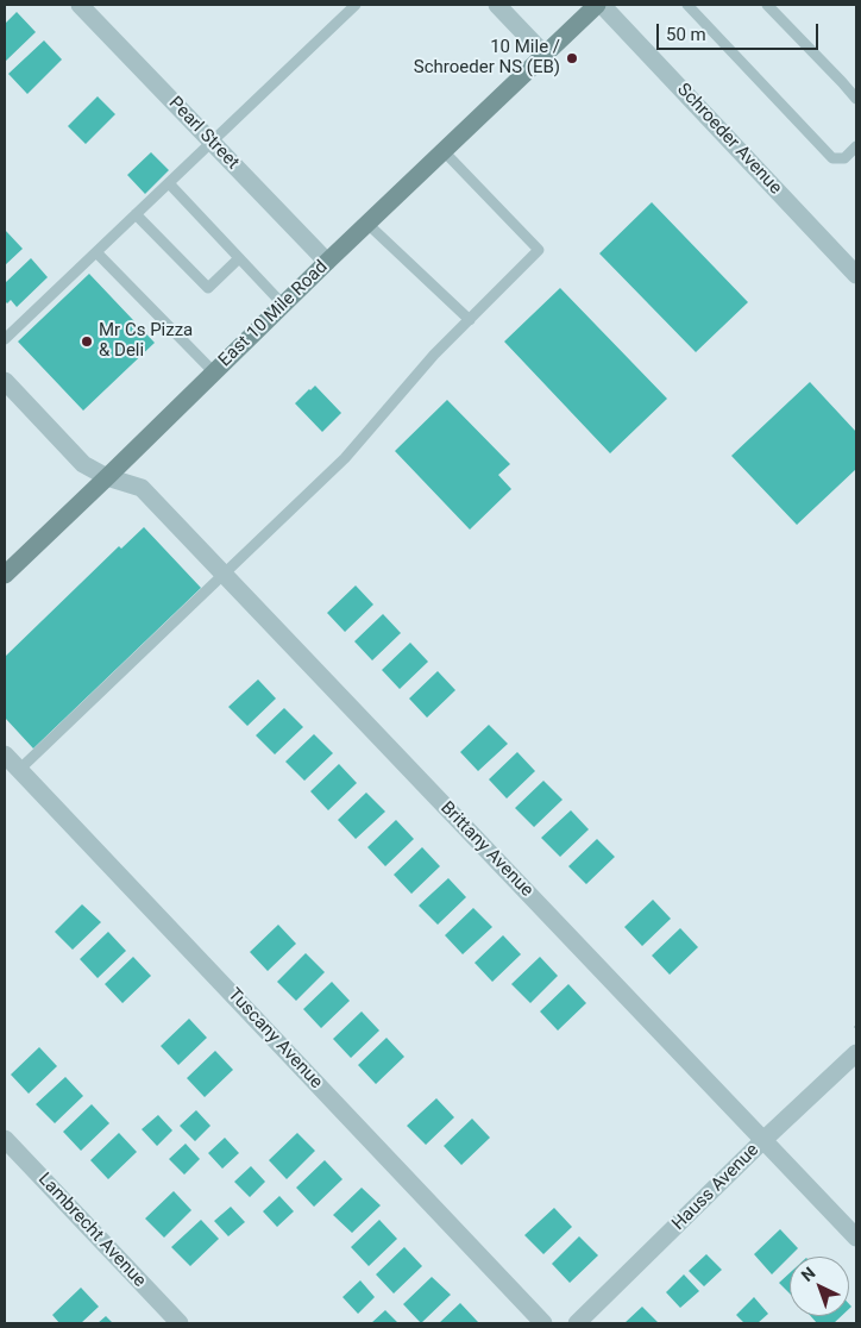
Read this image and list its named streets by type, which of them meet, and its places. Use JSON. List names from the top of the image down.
{
  "streets": {
    "main road": ["East 10 Mile Road"],
    "street": [
      "Pearl Street",
      "Schroeder Avenue",
      "Brittany Avenue",
      "Tuscany Avenue",
      "Hauss Avenue",
      "Lambrecht Avenue"
    ]
  },
  "crossings": [
    ["Pearl Street", "East 10 Mile Road"],
    ["Schroeder Avenue", "East 10 Mile Road"],
    ["East 10 Mile Road", "Brittany Avenue"],
    ["Brittany Avenue", "Hauss Avenue"]
  ],
  "places": ["10 Mile / Schroeder NS (EB)", "Mr Cs Pizza & Deli"],
  "scale_bar": "50 m",
  "north": "top left"
}
